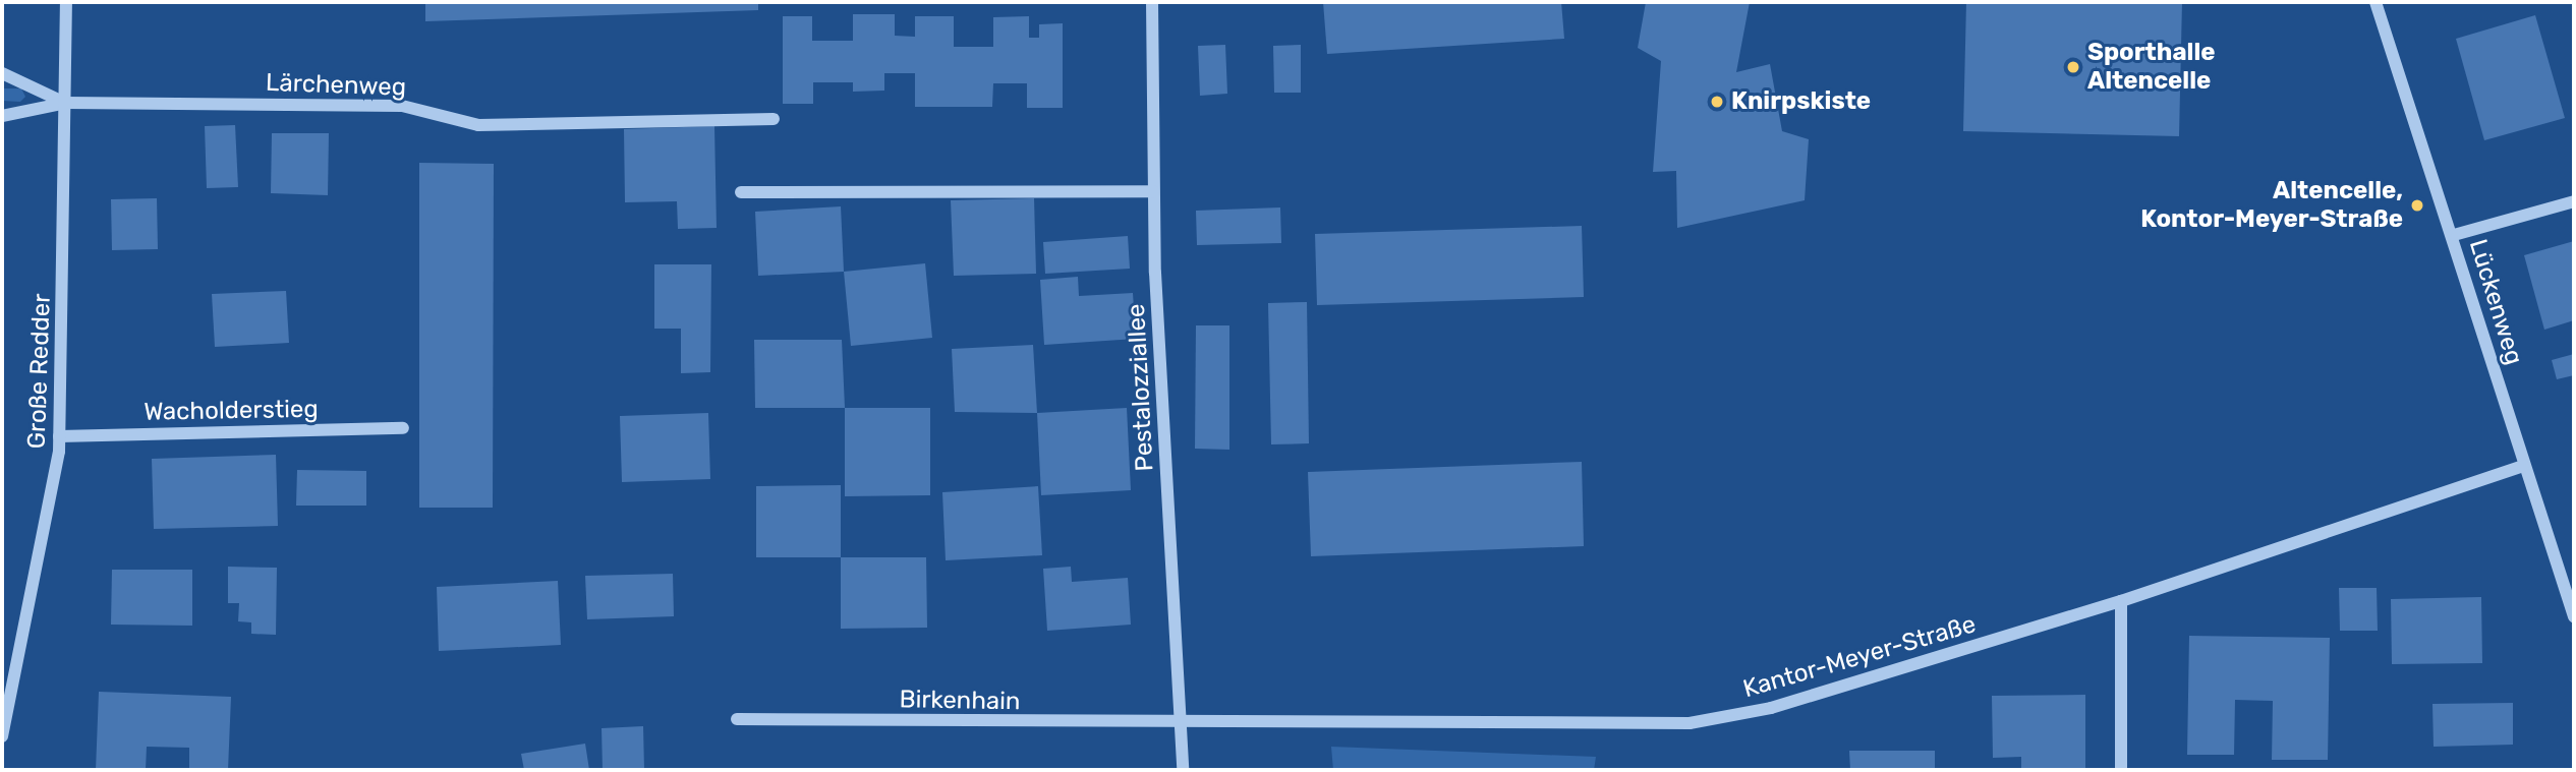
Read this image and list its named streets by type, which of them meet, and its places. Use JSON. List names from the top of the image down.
{
  "streets": {
    "street": [
      "Lärchenweg",
      "Lückenweg",
      "Große Redder",
      "Pestalozziallee",
      "Wacholderstieg",
      "Kantor-Meyer-Straße",
      "Birkenhain"
    ]
  },
  "crossings": [
    ["Lärchenweg", "Große Redder"],
    ["Lückenweg", "Kantor-Meyer-Straße"],
    ["Große Redder", "Wacholderstieg"],
    ["Pestalozziallee", "Kantor-Meyer-Straße"],
    ["Pestalozziallee", "Birkenhain"],
    ["Kantor-Meyer-Straße", "Birkenhain"]
  ],
  "places": ["Sporthalle Altencelle", "Knirpskiste", "Altencelle, Kontor-Meyer-Straße"]
}
